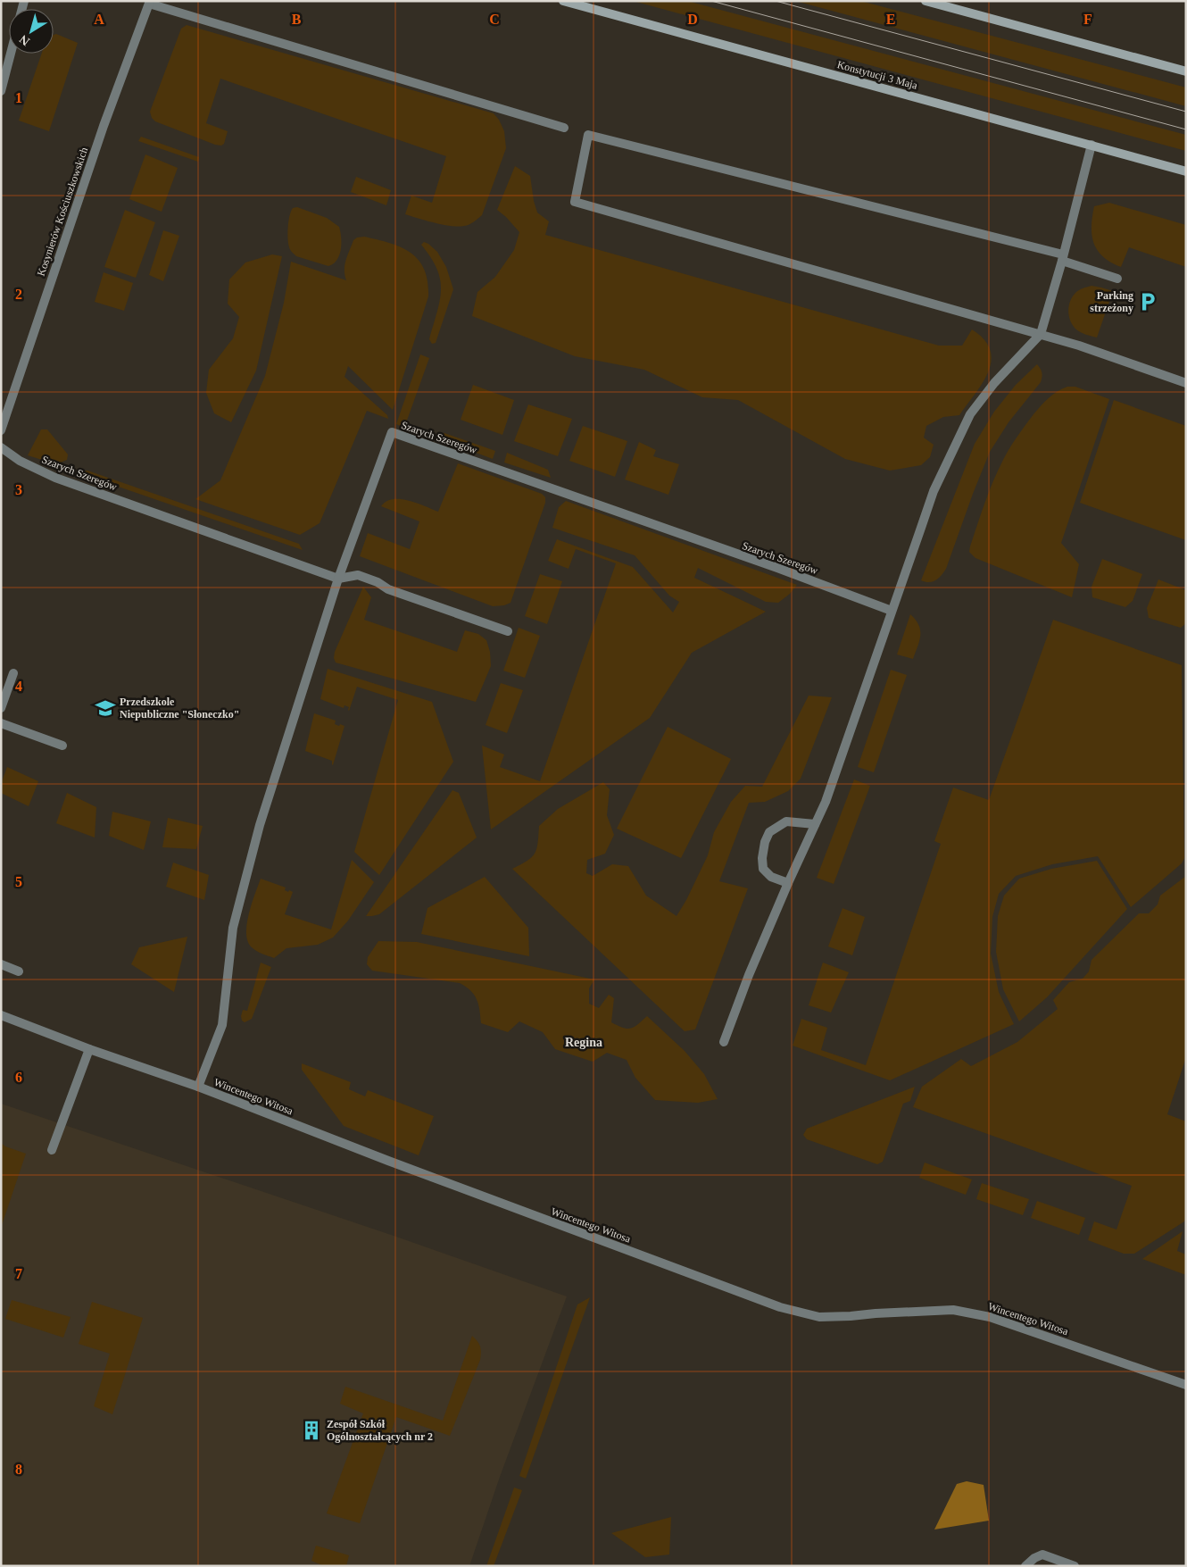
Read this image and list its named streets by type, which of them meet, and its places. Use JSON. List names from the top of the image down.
{
  "streets": {
    "street": [
      "Konstytucji 3 Maja",
      "Kosynierów Kościuszkowskich",
      "Szarych Szeregów",
      "Wincentego Witosa"
    ]
  },
  "districts": ["Regina"],
  "places": {
    "parking": ["Parking strzeżony"],
    "school or university": ["Przedszkole Niepubliczne \"Słoneczko\""],
    "building": ["Zespół Szkół Ogólnoształcących nr 2"]
  },
  "north": "bottom left",
  "grid": {
    "columns": [
      "A",
      "B",
      "C",
      "D",
      "E",
      "F"
    ],
    "rows": [
      "1",
      "2",
      "3",
      "4",
      "5",
      "6",
      "7",
      "8"
    ]
  }
}
